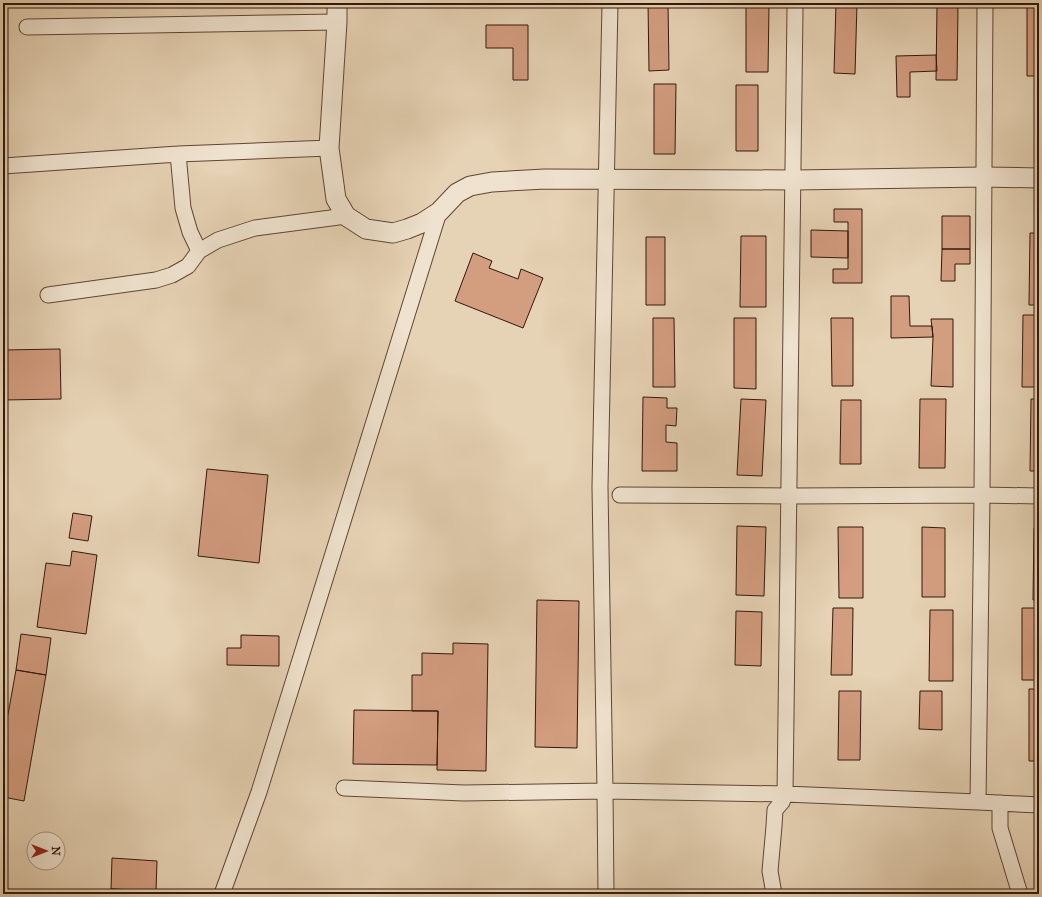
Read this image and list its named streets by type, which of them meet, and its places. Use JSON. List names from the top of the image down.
{
  "north": "right"
}
